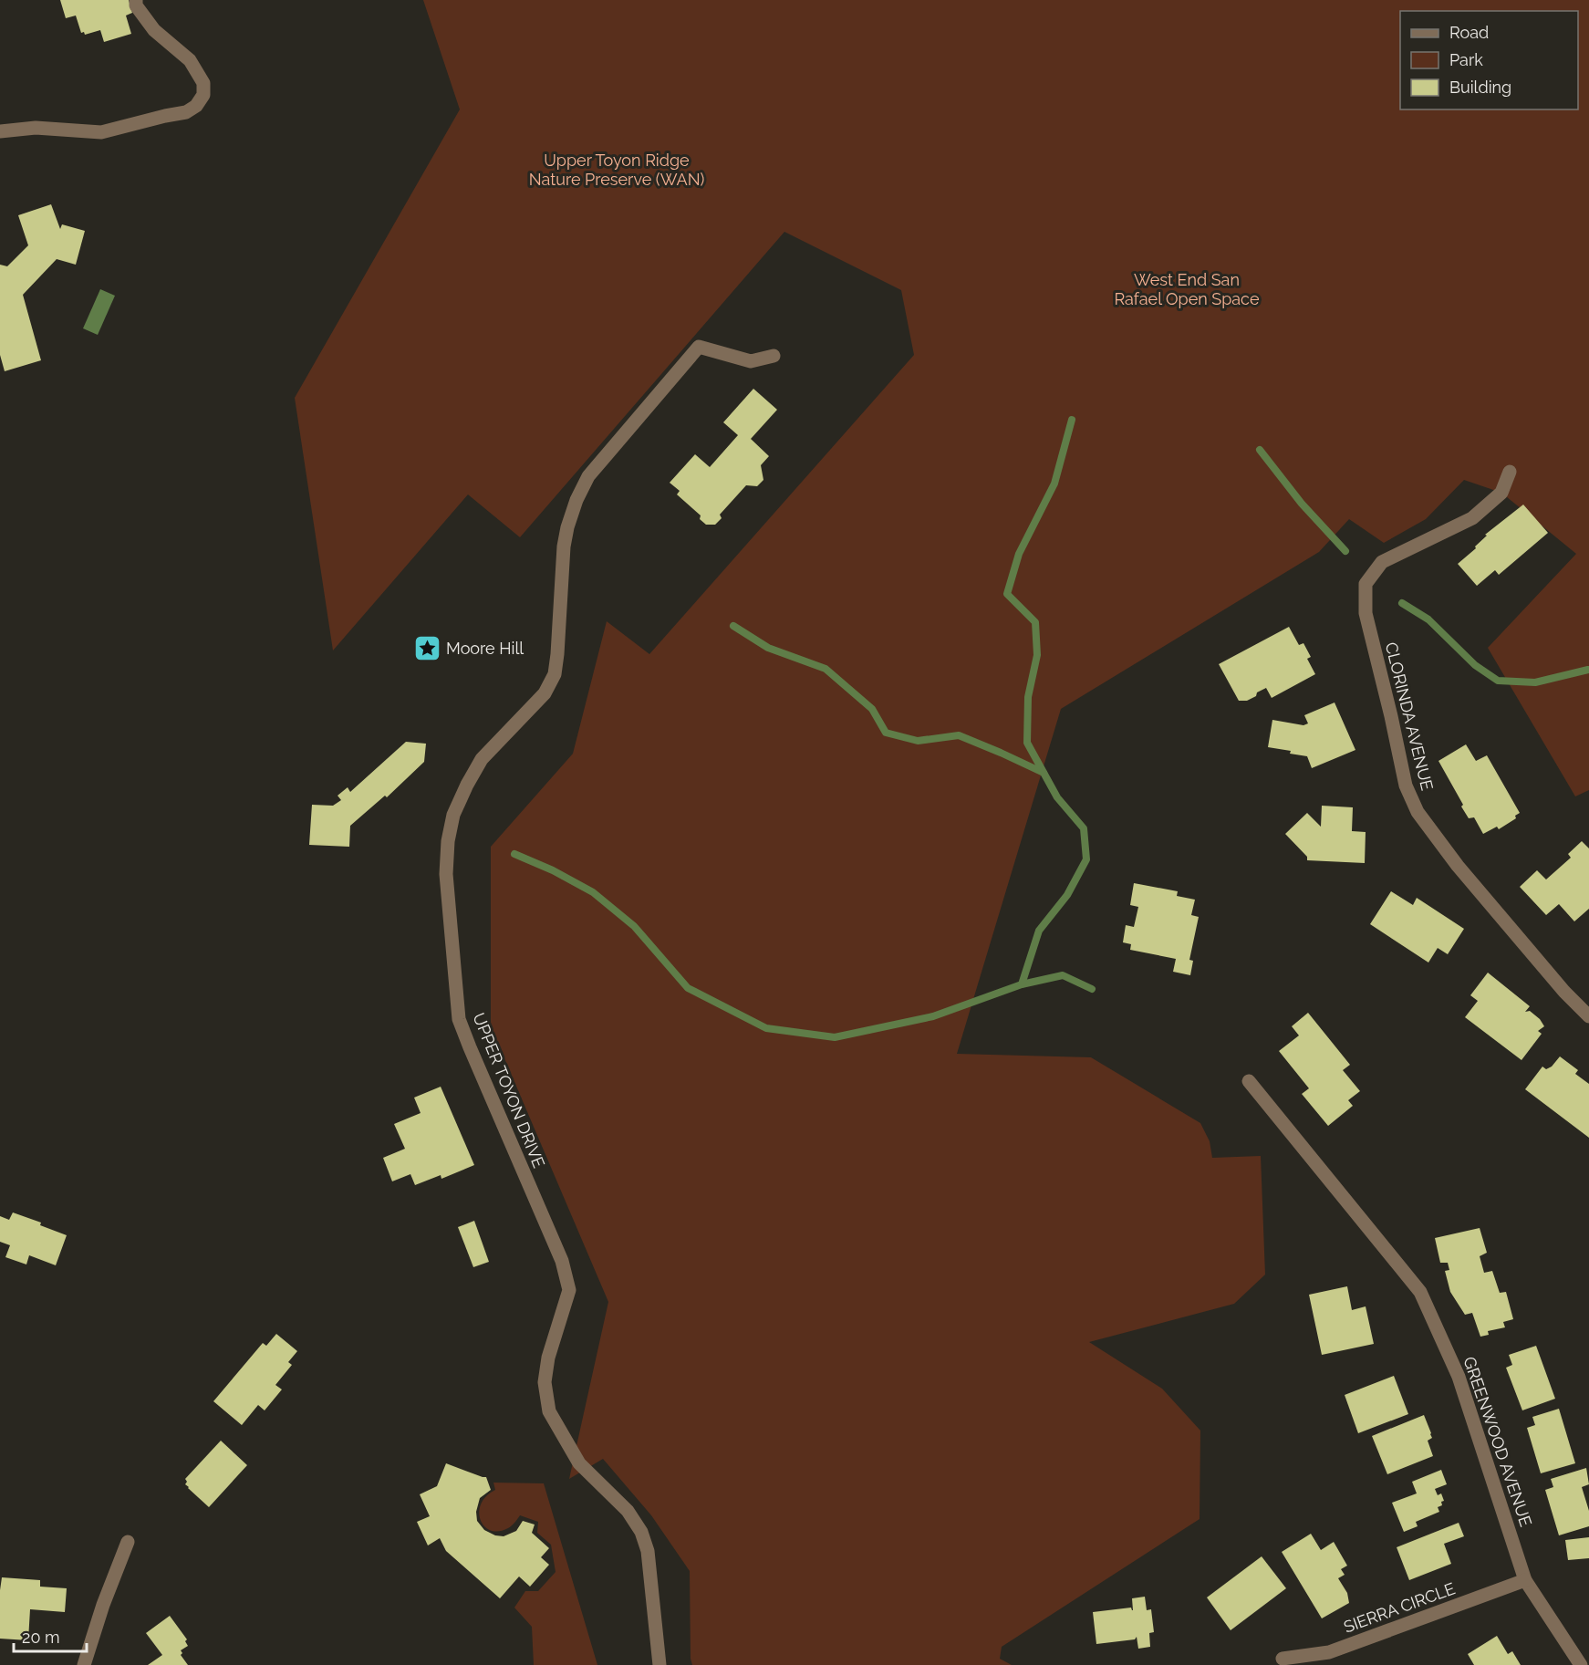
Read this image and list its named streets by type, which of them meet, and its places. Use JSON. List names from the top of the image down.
{
  "streets": {
    "street": [
      "CLORINDA AVENUE",
      "UPPER TOYON DRIVE",
      "GREENWOOD AVENUE",
      "SIERRA CIRCLE"
    ]
  },
  "crossings": [
    ["GREENWOOD AVENUE", "SIERRA CIRCLE"]
  ],
  "parks": ["Upper Toyon Ridge Nature Preserve (WAN)", "West End San Rafael Open Space"],
  "places": {
    "place": ["Moore Hill"]
  },
  "legend": ["Road", "Park", "Building"],
  "scale_bar": "20 m"
}
